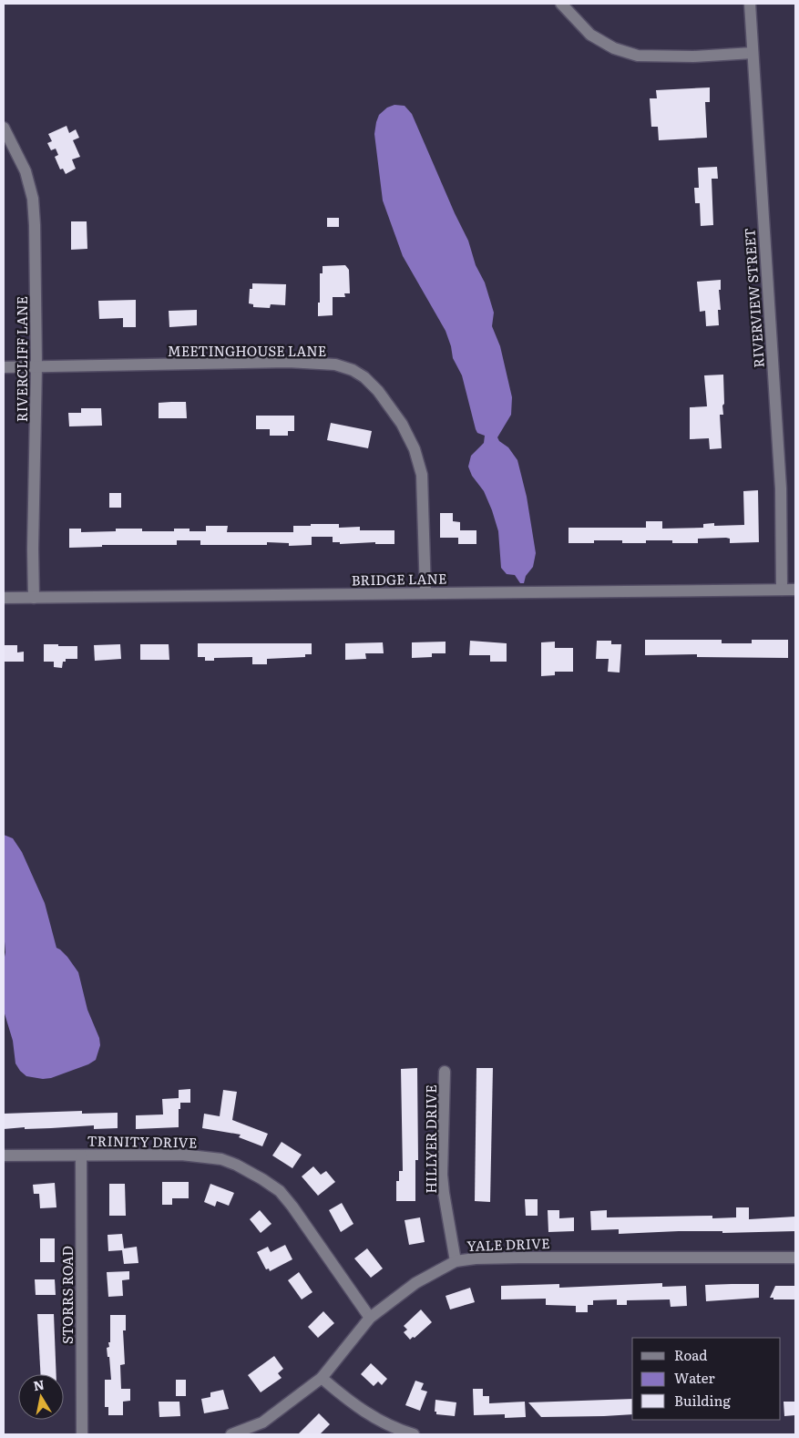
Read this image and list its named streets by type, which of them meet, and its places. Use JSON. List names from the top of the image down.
{
  "streets": {
    "street": [
      "RIVERVIEW STREET",
      "MEETINGHOUSE LANE",
      "RIVERCLIFF LANE",
      "BRIDGE LANE",
      "HILLYER DRIVE",
      "TRINITY DRIVE",
      "YALE DRIVE",
      "STORRS ROAD"
    ]
  },
  "crossings": [
    ["RIVERVIEW STREET", "BRIDGE LANE"],
    ["MEETINGHOUSE LANE", "RIVERCLIFF LANE"],
    ["MEETINGHOUSE LANE", "BRIDGE LANE"],
    ["RIVERCLIFF LANE", "BRIDGE LANE"],
    ["HILLYER DRIVE", "YALE DRIVE"],
    ["TRINITY DRIVE", "YALE DRIVE"],
    ["TRINITY DRIVE", "STORRS ROAD"]
  ],
  "legend": ["Road", "Water", "Building"],
  "north": "top"
}
